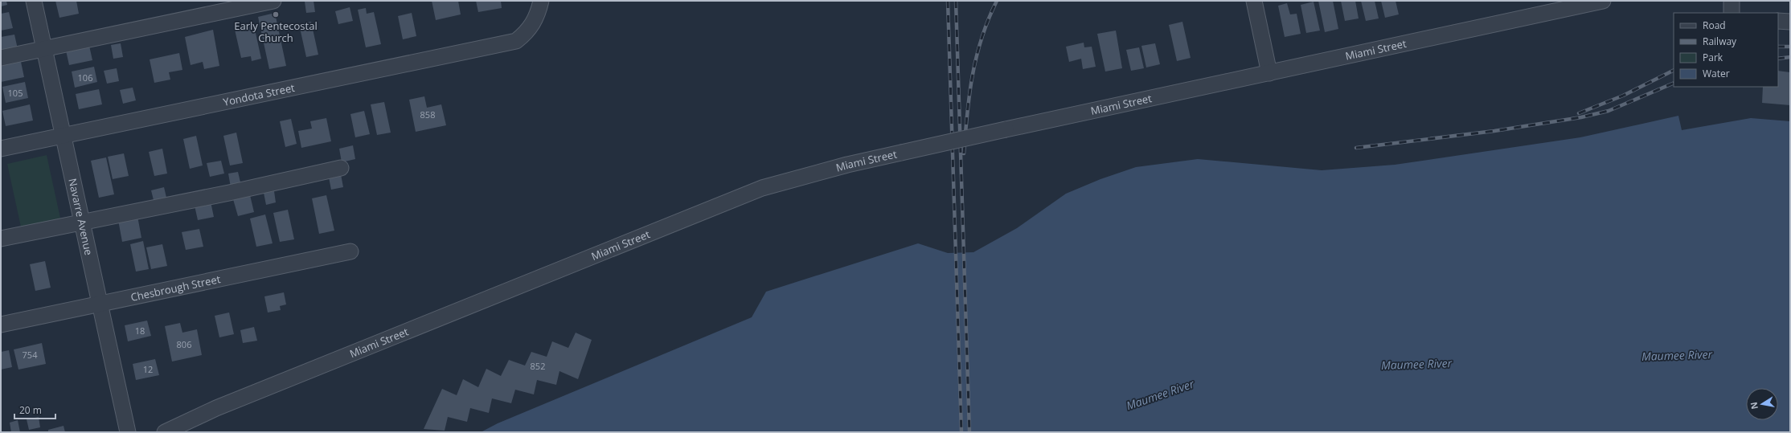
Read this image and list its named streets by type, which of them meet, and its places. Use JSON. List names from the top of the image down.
{
  "streets": {
    "street": [
      "Miami Street",
      "Yondota Street",
      "Navarre Avenue",
      "Chesbrough Street"
    ]
  },
  "crossings": [
    ["Yondota Street", "Navarre Avenue"],
    ["Navarre Avenue", "Chesbrough Street"]
  ],
  "water": ["Maumee River"],
  "places": ["Early Pentecostal Church"],
  "house_numbers": [
    "106",
    "105",
    "858",
    "18",
    "806",
    "754",
    "852",
    "12"
  ],
  "legend": [
    "Road",
    "Railway",
    "Park",
    "Water"
  ],
  "scale_bar": "20 m",
  "north": "left"
}
